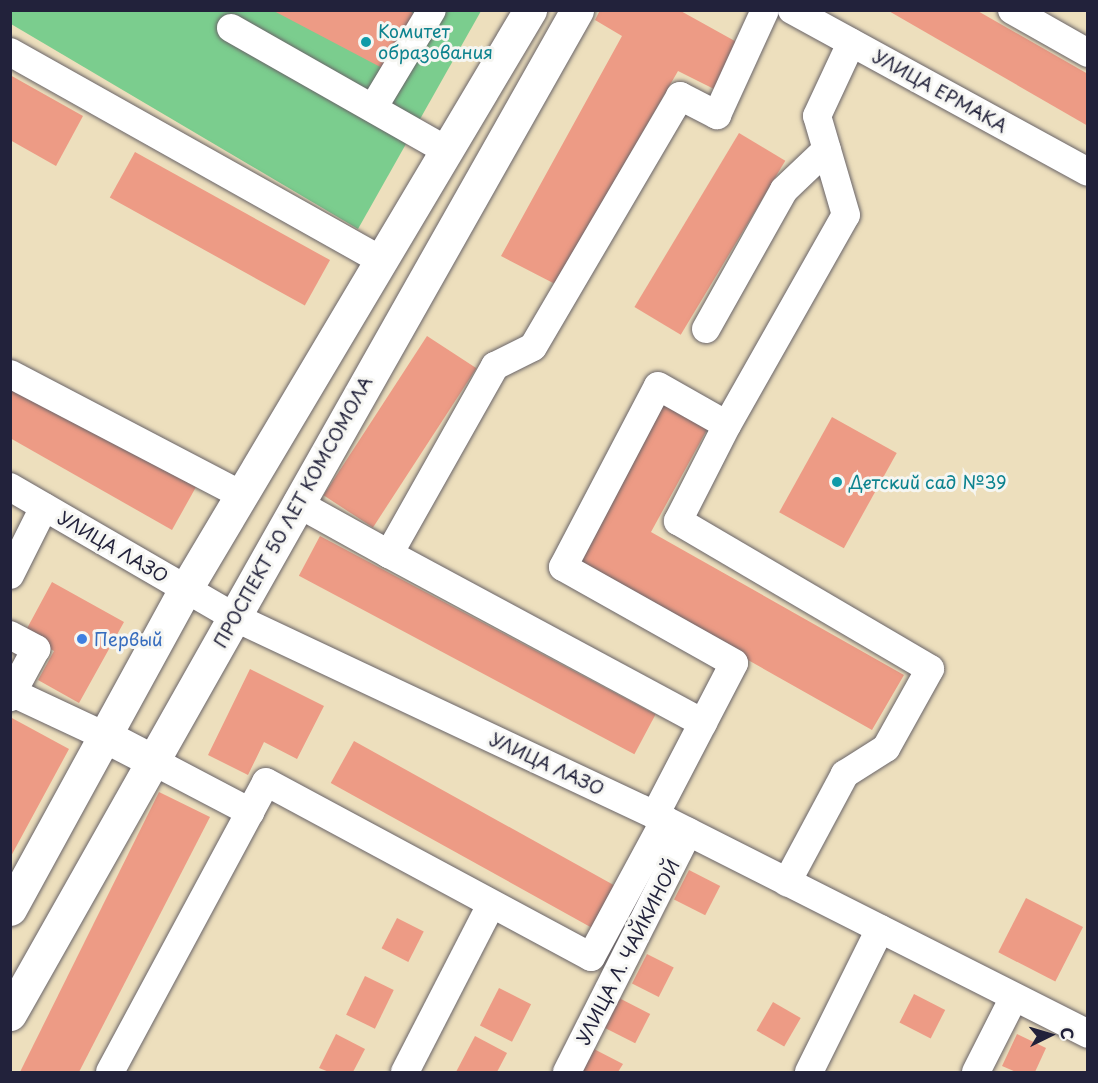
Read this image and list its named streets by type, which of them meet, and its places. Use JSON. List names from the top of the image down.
{
  "streets": {
    "main road": ["ПРОСПЕКТ 50 ЛЕТ КОМСОМОЛА"],
    "street": ["УЛИЦА ЕРМАКА", "УЛИЦА ЛАЗО", "УЛИЦА Л. ЧАЙКИНОЙ"]
  },
  "crossings": [
    ["ПРОСПЕКТ 50 ЛЕТ КОМСОМОЛА", "УЛИЦА ЛАЗО"],
    ["УЛИЦА ЛАЗО", "УЛИЦА Л. ЧАЙКИНОЙ"]
  ],
  "places": ["Комитет образования", "Детский сад №39", "Первый"],
  "north": "right"
}
